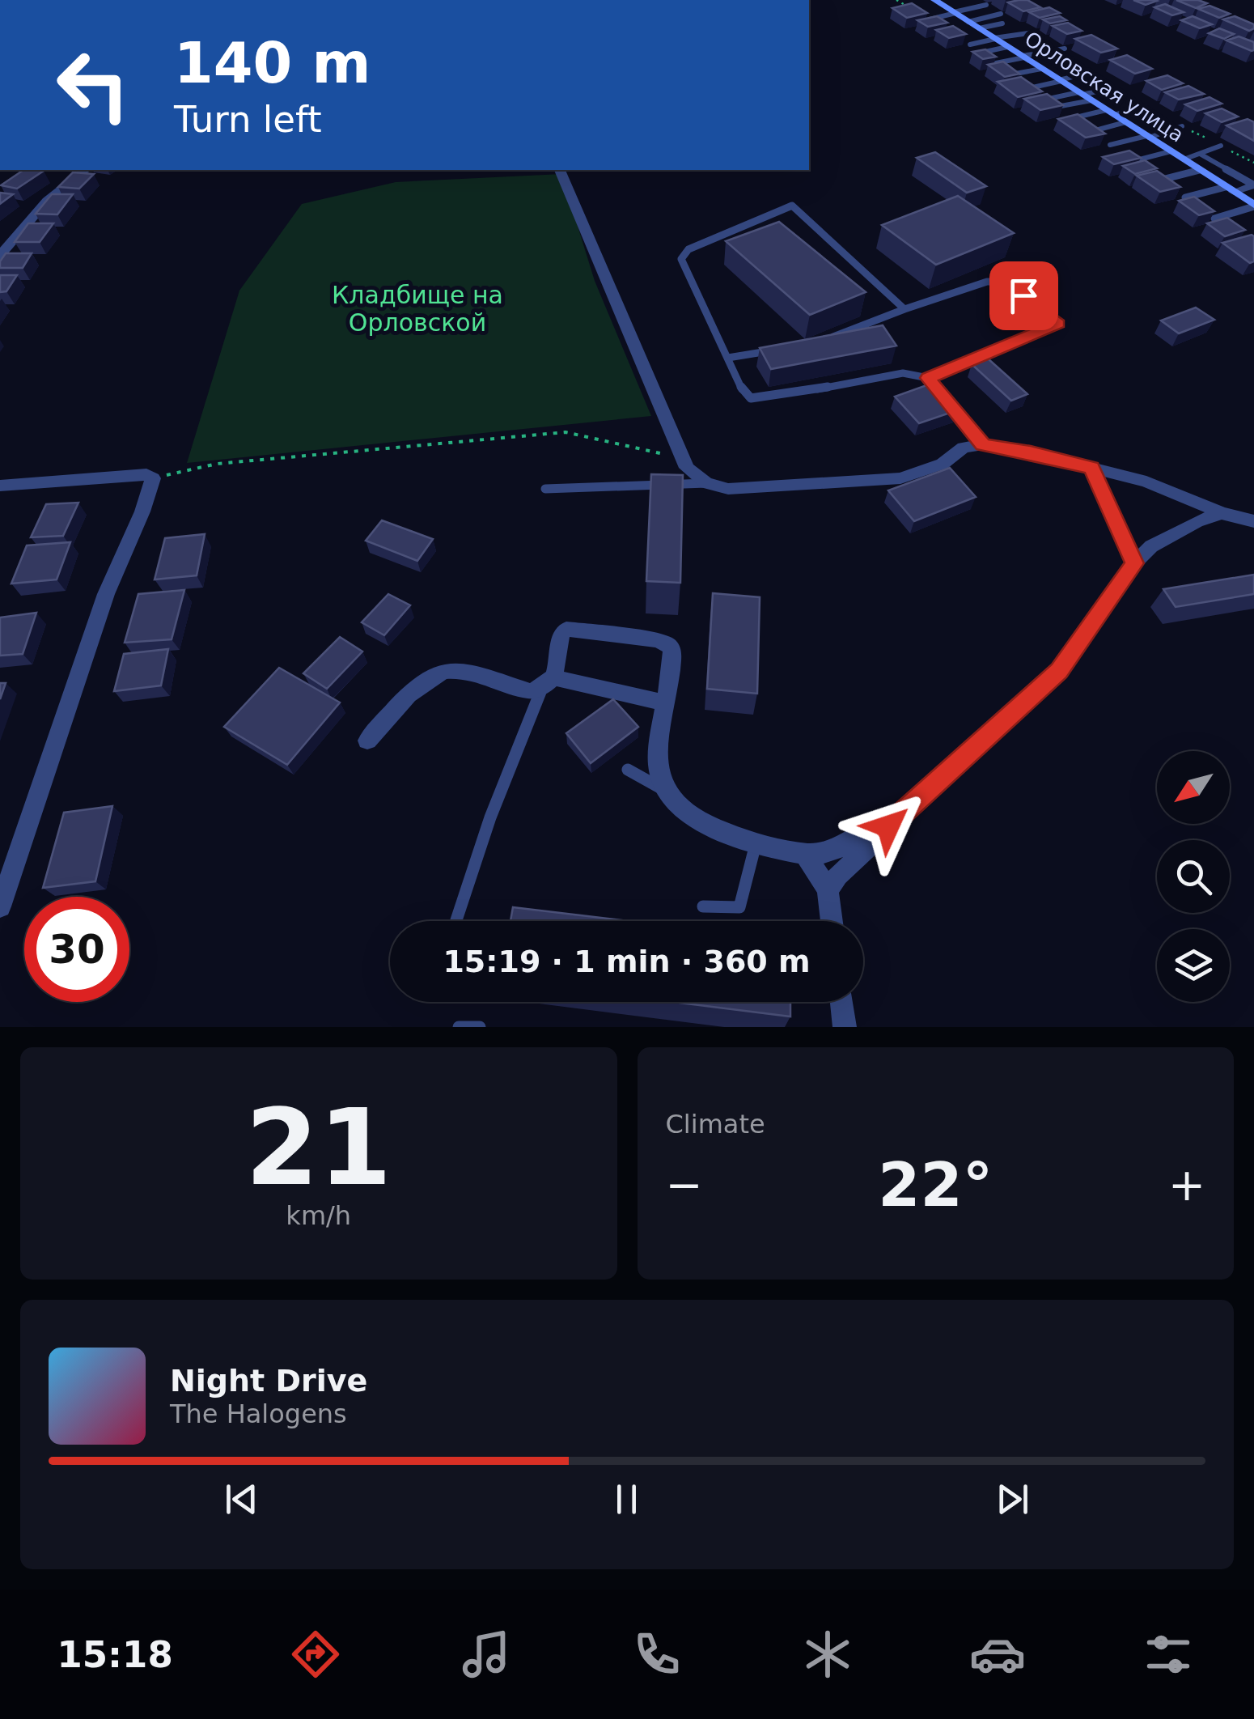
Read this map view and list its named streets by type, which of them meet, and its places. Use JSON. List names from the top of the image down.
{
  "streets": {
    "main road": ["Орловская улица"]
  },
  "parks": ["Кладбище на Орловской"],
  "north": "bottom left",
  "page": {
    "turn": ["140 m", "Turn left"],
    "limit": "30",
    "trip": "15:19 · 1 min · 360 m",
    "tile": [
      ["21", "km/h"],
      "Climate"
    ],
    "heat": ["−", "22°", "+"],
    "song": ["Night Drive", "The Halogens"],
    "tabs": "15:18"
  }
}
